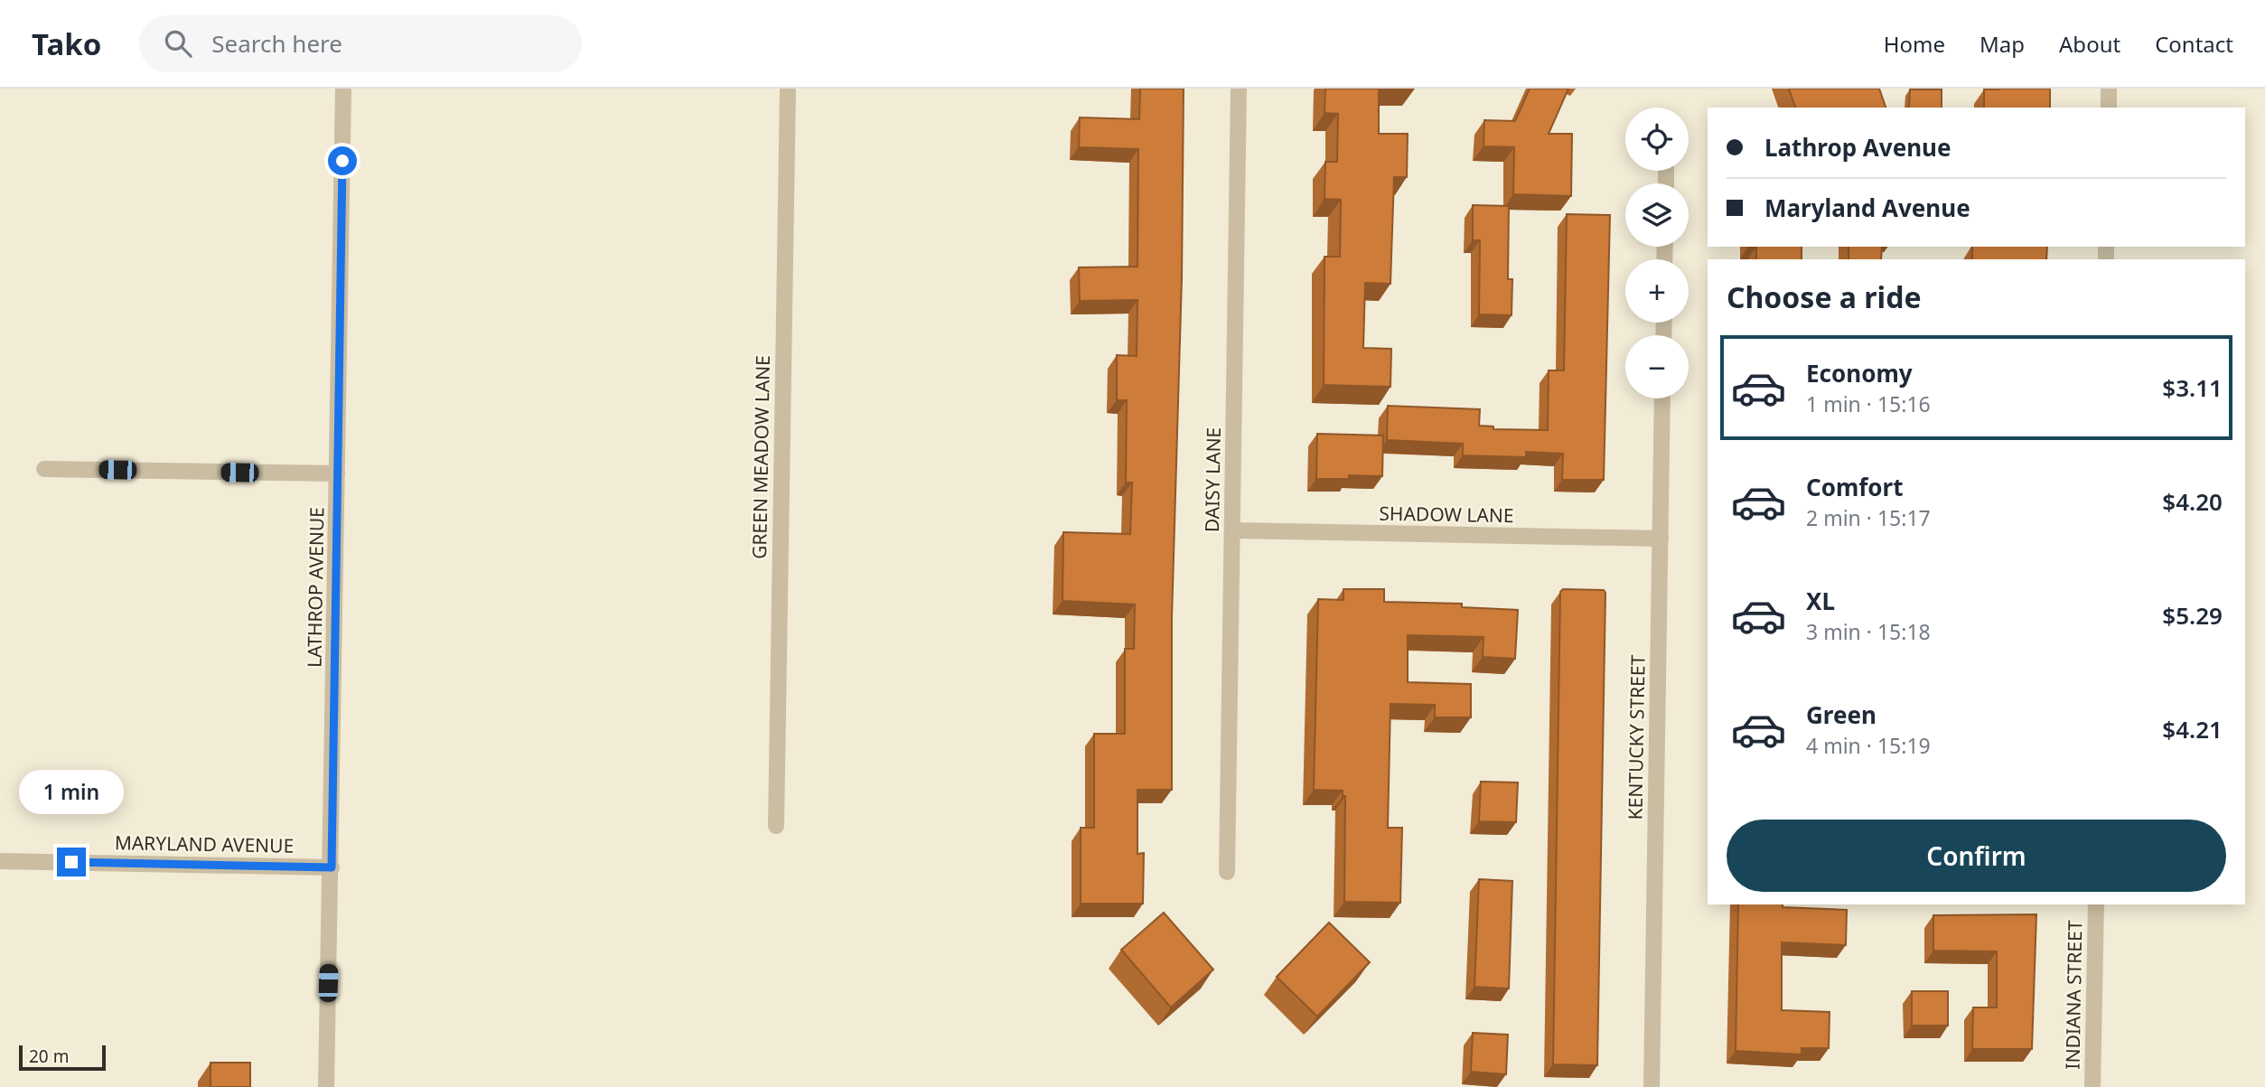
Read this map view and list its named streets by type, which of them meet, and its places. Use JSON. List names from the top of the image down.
{
  "streets": {
    "street": [
      "GREEN MEADOW LANE",
      "DAISY LANE",
      "SHADOW LANE",
      "LATHROP AVENUE",
      "KENTUCKY STREET",
      "MARYLAND AVENUE",
      "INDIANA STREET"
    ]
  },
  "crossings": [
    ["DAISY LANE", "SHADOW LANE"],
    ["SHADOW LANE", "KENTUCKY STREET"],
    ["LATHROP AVENUE", "MARYLAND AVENUE"]
  ],
  "scale_bar": "20 m",
  "page": {
    "header": "Tako",
    "search": "Search here",
    "nav": [
      "Home",
      "Map",
      "About",
      "Contact"
    ],
    "map_buttons": ["+", "−"],
    "banner": ["Lathrop Avenue", "Maryland Avenue"],
    "heading": "Choose a ride",
    "list": [
      {
        "name": "Economy",
        "note": "1 min · 15:16",
        "value": "$3.11"
      },
      {
        "name": "Comfort",
        "note": "2 min · 15:17",
        "value": "$4.20"
      },
      {
        "name": "XL",
        "note": "3 min · 15:18",
        "value": "$5.29"
      },
      {
        "name": "Green",
        "note": "4 min · 15:19",
        "value": "$4.21"
      }
    ],
    "bubble": "1 min",
    "buttons": "Confirm",
    "scale": "20 m"
  }
}
